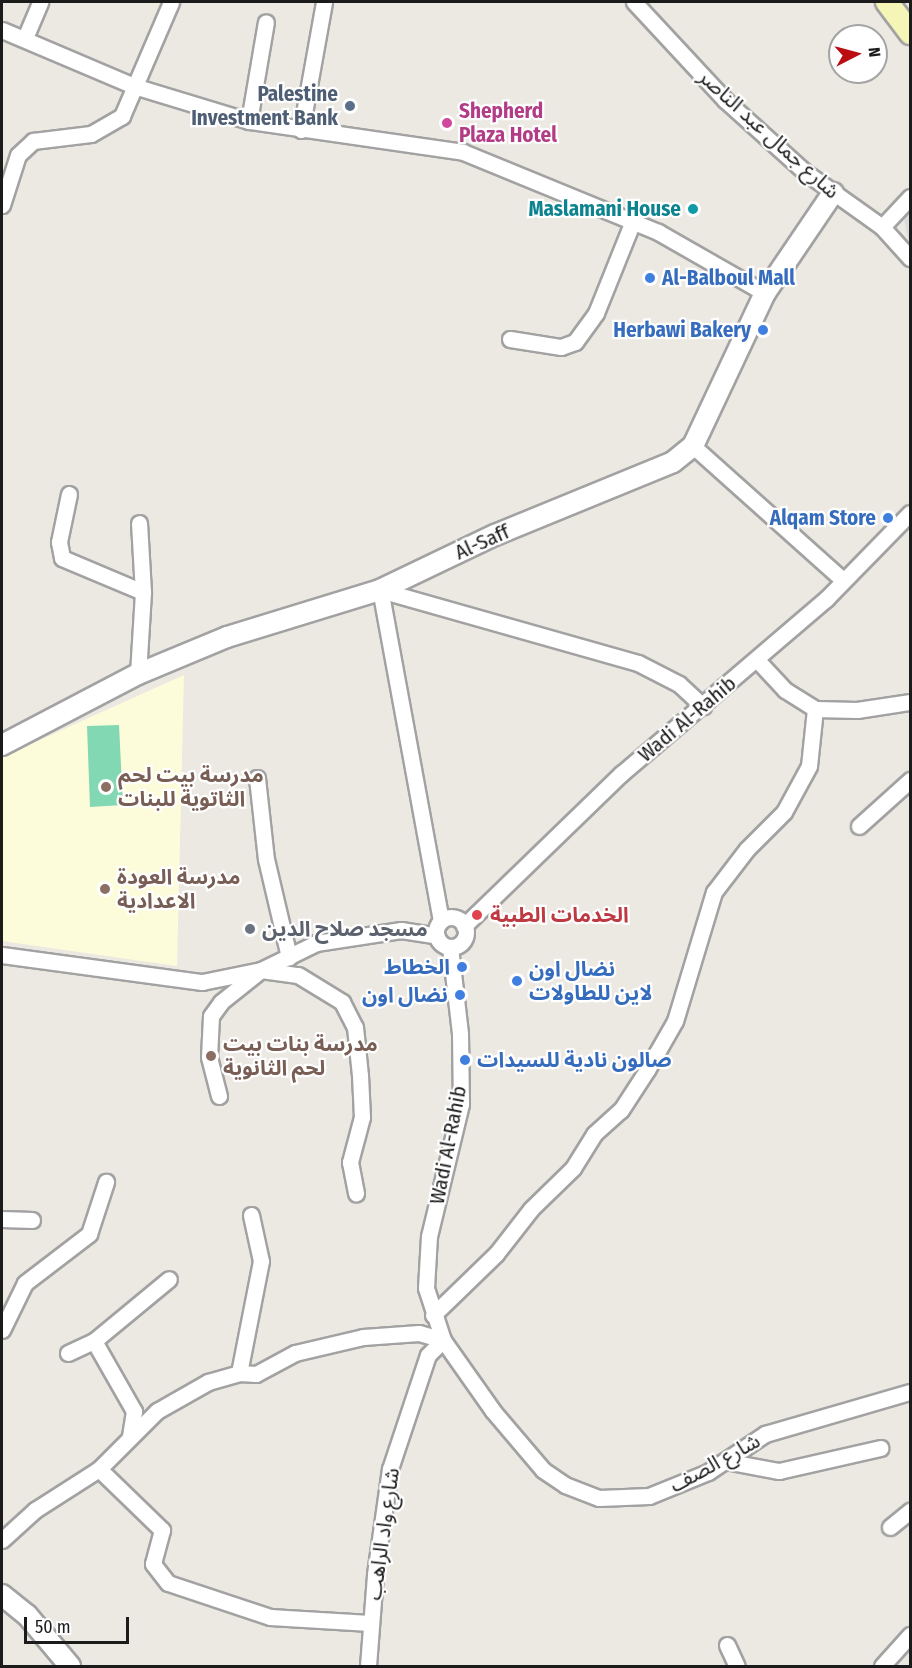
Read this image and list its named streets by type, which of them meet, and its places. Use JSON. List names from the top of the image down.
{
  "streets": {
    "street": [
      "شارع جمال عبد الناصر",
      "Al-Saff",
      "Wadi Al-Rahib",
      "شارع الصف",
      "شارع واد الراهب"
    ]
  },
  "crossings": [
    ["شارع جمال عبد الناصر", "Al-Saff"],
    ["Wadi Al-Rahib", "شارع الصف"],
    ["Wadi Al-Rahib", "شارع واد الراهب"],
    ["شارع الصف", "شارع واد الراهب"]
  ],
  "places": [
    "Palestine Investment Bank",
    "Shepherd Plaza Hotel",
    "Maslamani House",
    "Al-Balboul Mall",
    "Herbawi Bakery",
    "Alqam Store",
    "مدرسة بيت لحم الثاتوية للبنات",
    "مدرسة العودة الاعدادية",
    "الخدمات الطبية",
    "مسجد صلاح الدين",
    "الخطاط",
    "نضال اون لاين للطاولات",
    "نضال اون",
    "مدرسة بنات بيت لحم الثانوية",
    "صالون نادية للسيدات"
  ],
  "scale_bar": "50 m",
  "north": "right"
}
